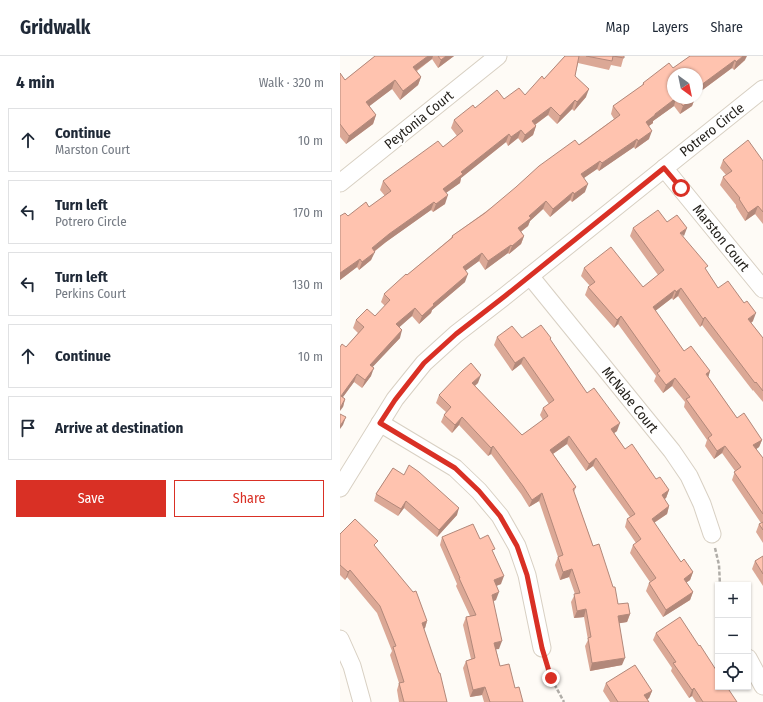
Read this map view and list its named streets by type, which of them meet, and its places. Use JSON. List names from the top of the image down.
{
  "streets": {
    "street": [
      "Peytonia Court",
      "Potrero Circle",
      "Marston Court",
      "McNabe Court"
    ]
  },
  "crossings": [
    ["Potrero Circle", "Marston Court"],
    ["Potrero Circle", "McNabe Court"]
  ],
  "north": "bottom right",
  "page": {
    "header": "Gridwalk",
    "nav": ["Map", "Layers", "Share"],
    "heading": ["4 min", "Walk · 320 m"],
    "list": [
      ["Continue", "Marston Court", "10 m"],
      ["Turn left", "Potrero Circle", "170 m"],
      ["Turn left", "Perkins Court", "130 m"],
      ["Continue", "10 m"],
      "Arrive at destination"
    ],
    "buttons": ["Save", "Share"],
    "map_buttons": ["+", "−"]
  }
}
